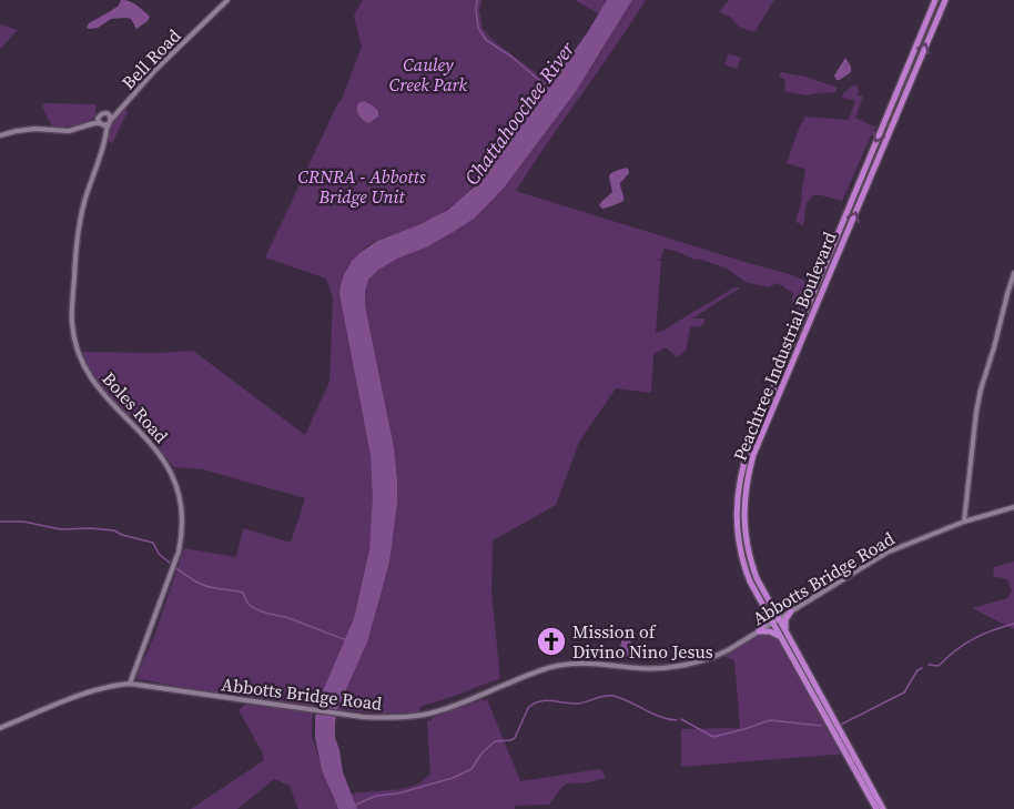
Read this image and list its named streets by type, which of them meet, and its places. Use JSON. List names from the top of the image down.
{
  "streets": {
    "highway": ["Peachtree Industrial Boulevard"],
    "street": ["Bell Road", "Boles Road", "Abbotts Bridge Road"]
  },
  "crossings": [
    ["Bell Road", "Boles Road"],
    ["Peachtree Industrial Boulevard", "Abbotts Bridge Road"],
    ["Boles Road", "Abbotts Bridge Road"]
  ],
  "water": ["Chattahoochee River"],
  "parks": ["Cauley Creek Park", "CRNRA - Abbotts Bridge Unit"],
  "places": {
    "church": ["Mission of Divino Nino Jesus"]
  }
}
